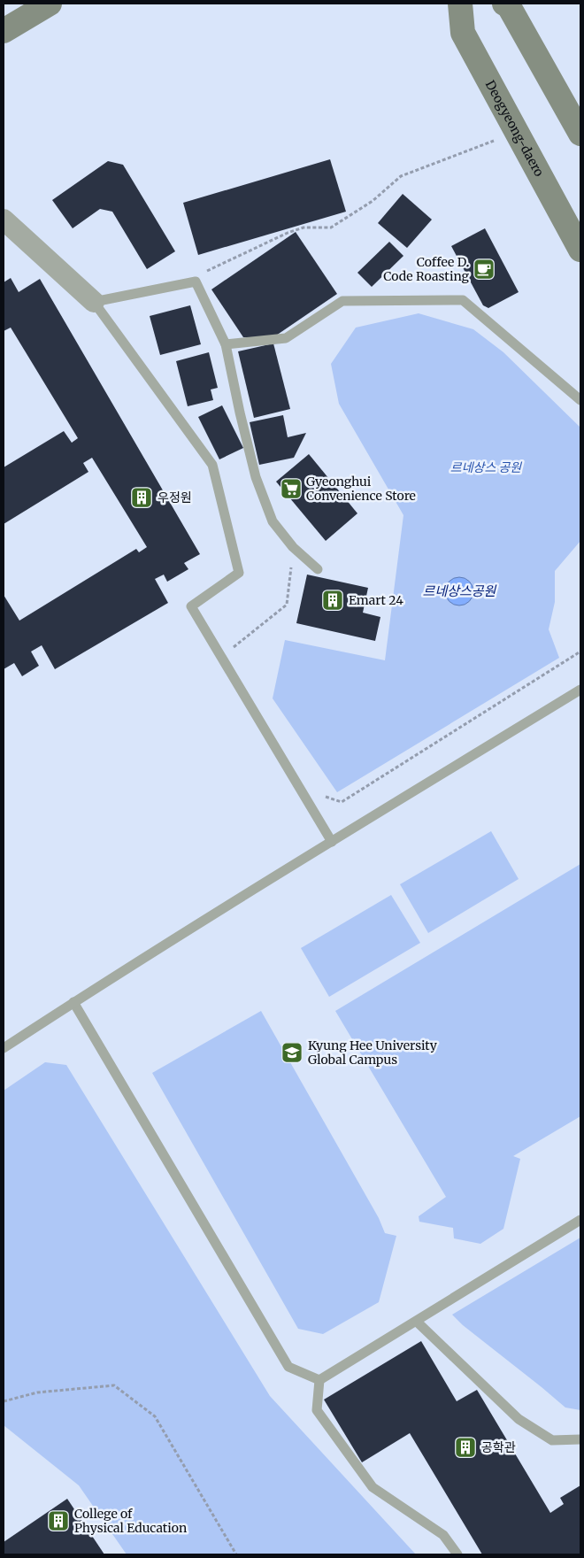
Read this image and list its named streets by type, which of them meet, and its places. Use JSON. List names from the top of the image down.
{
  "streets": {
    "main road": ["Deogyeong-daero"]
  },
  "water": ["르네상스공원"],
  "parks": ["르네상스 공원"],
  "places": {
    "cafe": ["Coffee D. Code Roasting"],
    "supermarket": ["Gyeonghui Convenience Store"],
    "building": [
      "우정원",
      "Emart 24",
      "공학관",
      "College of Physical Education"
    ],
    "school or university": ["Kyung Hee University Global Campus"]
  }
}
